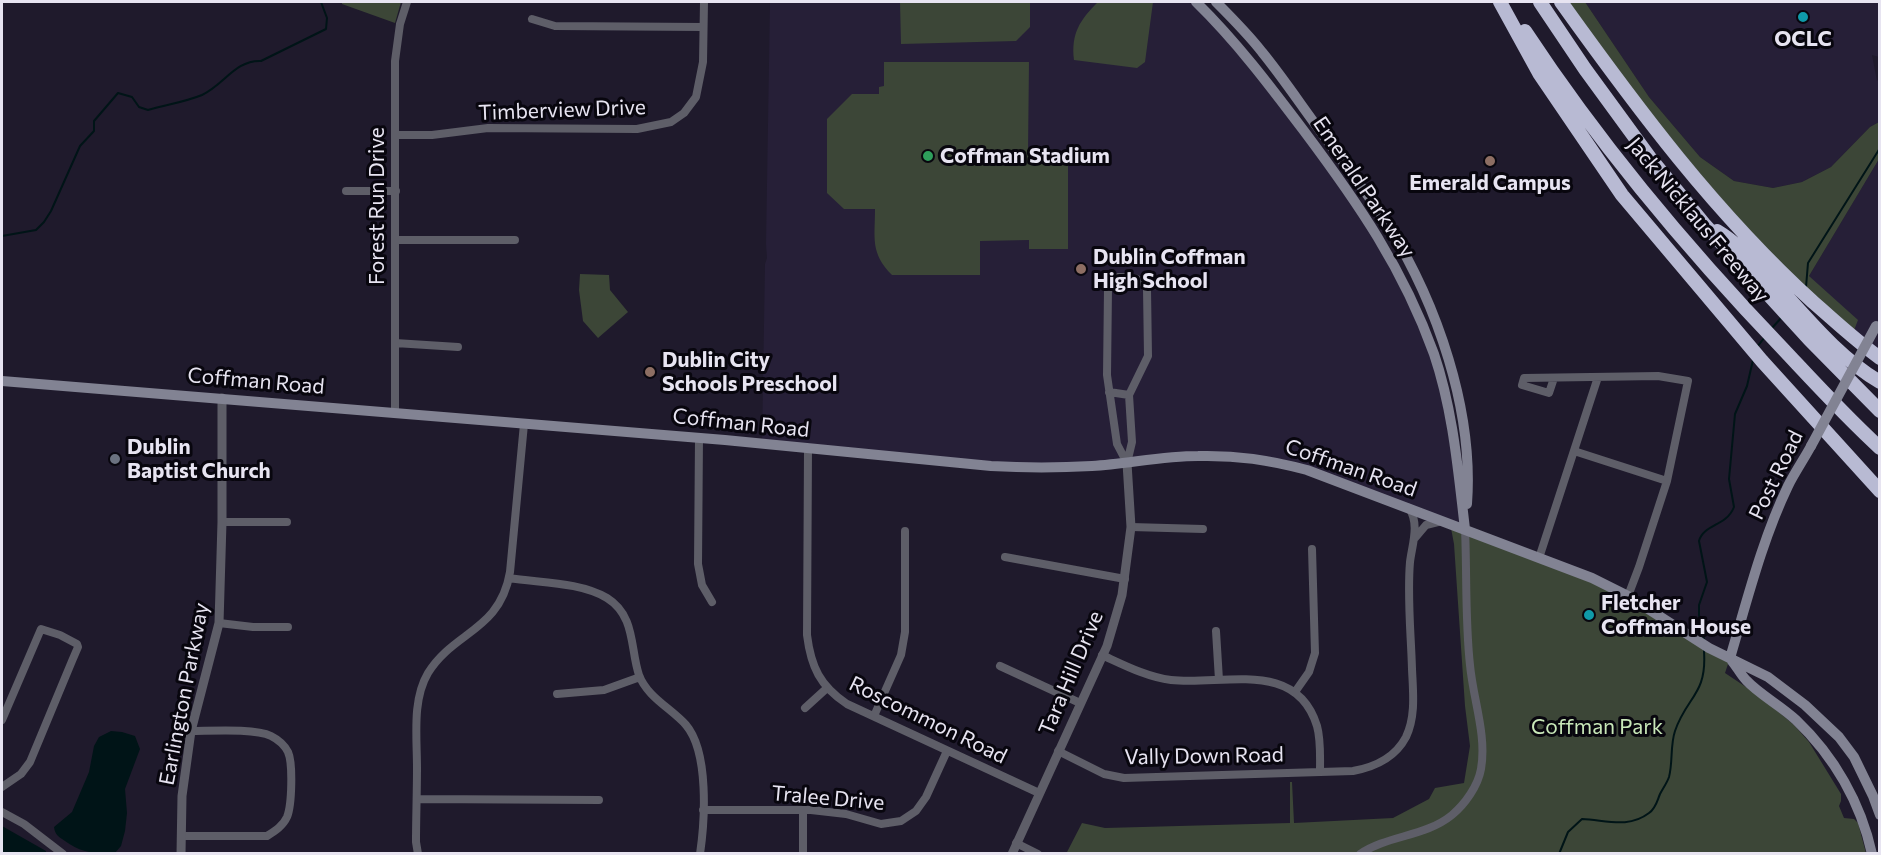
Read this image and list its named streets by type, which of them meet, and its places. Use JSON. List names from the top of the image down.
{
  "streets": {
    "highway": ["Jack Nicklaus Freeway"],
    "main road": ["Emerald Parkway", "Coffman Road", "Post Road"],
    "street": [
      "Timberview Drive",
      "Forest Run Drive",
      "Tara Hill Drive",
      "Earlington Parkway",
      "Roscommon Road",
      "Vally Down Road",
      "Tralee Drive"
    ]
  },
  "crossings": [
    ["Timberview Drive", "Forest Run Drive"],
    ["Emerald Parkway", "Coffman Road"],
    ["Forest Run Drive", "Coffman Road"],
    ["Coffman Road", "Tara Hill Drive"],
    ["Coffman Road", "Earlington Parkway"],
    ["Coffman Road", "Roscommon Road"],
    ["Coffman Road", "Vally Down Road"],
    ["Tara Hill Drive", "Roscommon Road"],
    ["Tara Hill Drive", "Vally Down Road"],
    ["Roscommon Road", "Tralee Drive"]
  ],
  "parks": ["Coffman Park"],
  "places": [
    "OCLC",
    "Coffman Stadium",
    "Emerald Campus",
    "Dublin Coffman High School",
    "Dublin City Schools Preschool",
    "Dublin Baptist Church",
    "Fletcher Coffman House"
  ]
}
